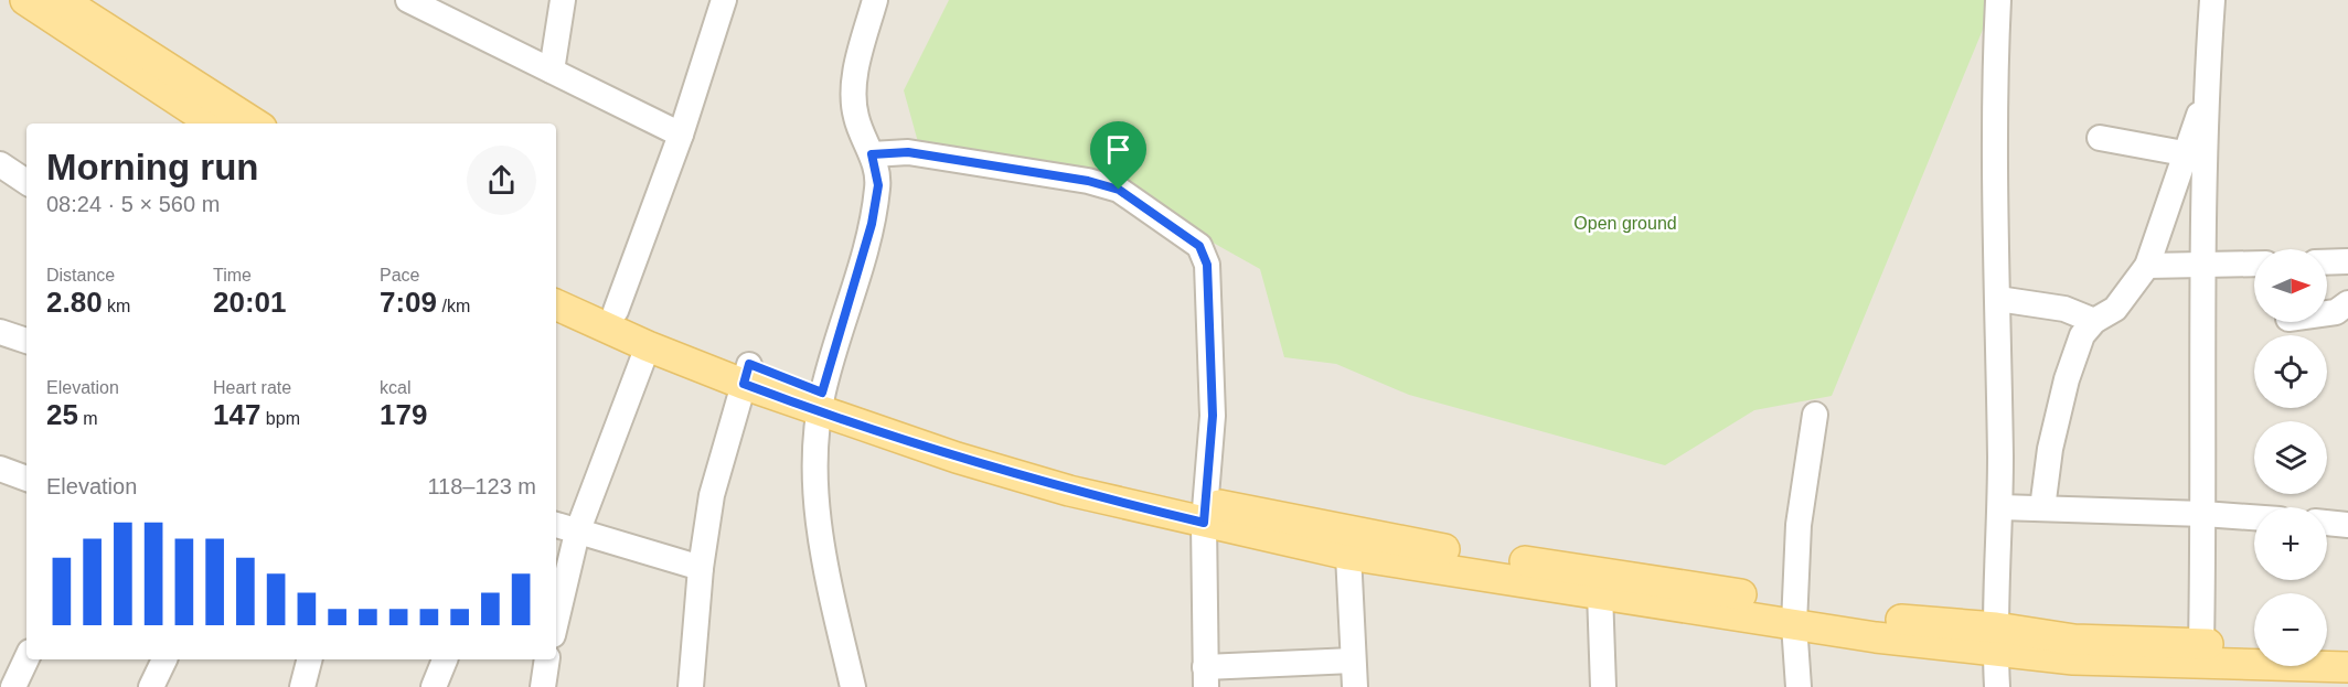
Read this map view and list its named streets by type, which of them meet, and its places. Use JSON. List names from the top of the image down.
{
  "parks": ["Open ground"],
  "north": "right",
  "page": {
    "heading": ["Morning run", "08:24 · 5 × 560 m"],
    "stats": [
      ["Distance", "2.80 km"],
      ["Time", "20:01"],
      ["Pace", "7:09 /km"],
      ["Elevation", "25 m"],
      ["Heart rate", "147 bpm"],
      ["kcal", "179"]
    ],
    "map_buttons": ["+", "−"],
    "chart": ["Elevation", "118–123 m"]
  }
}
